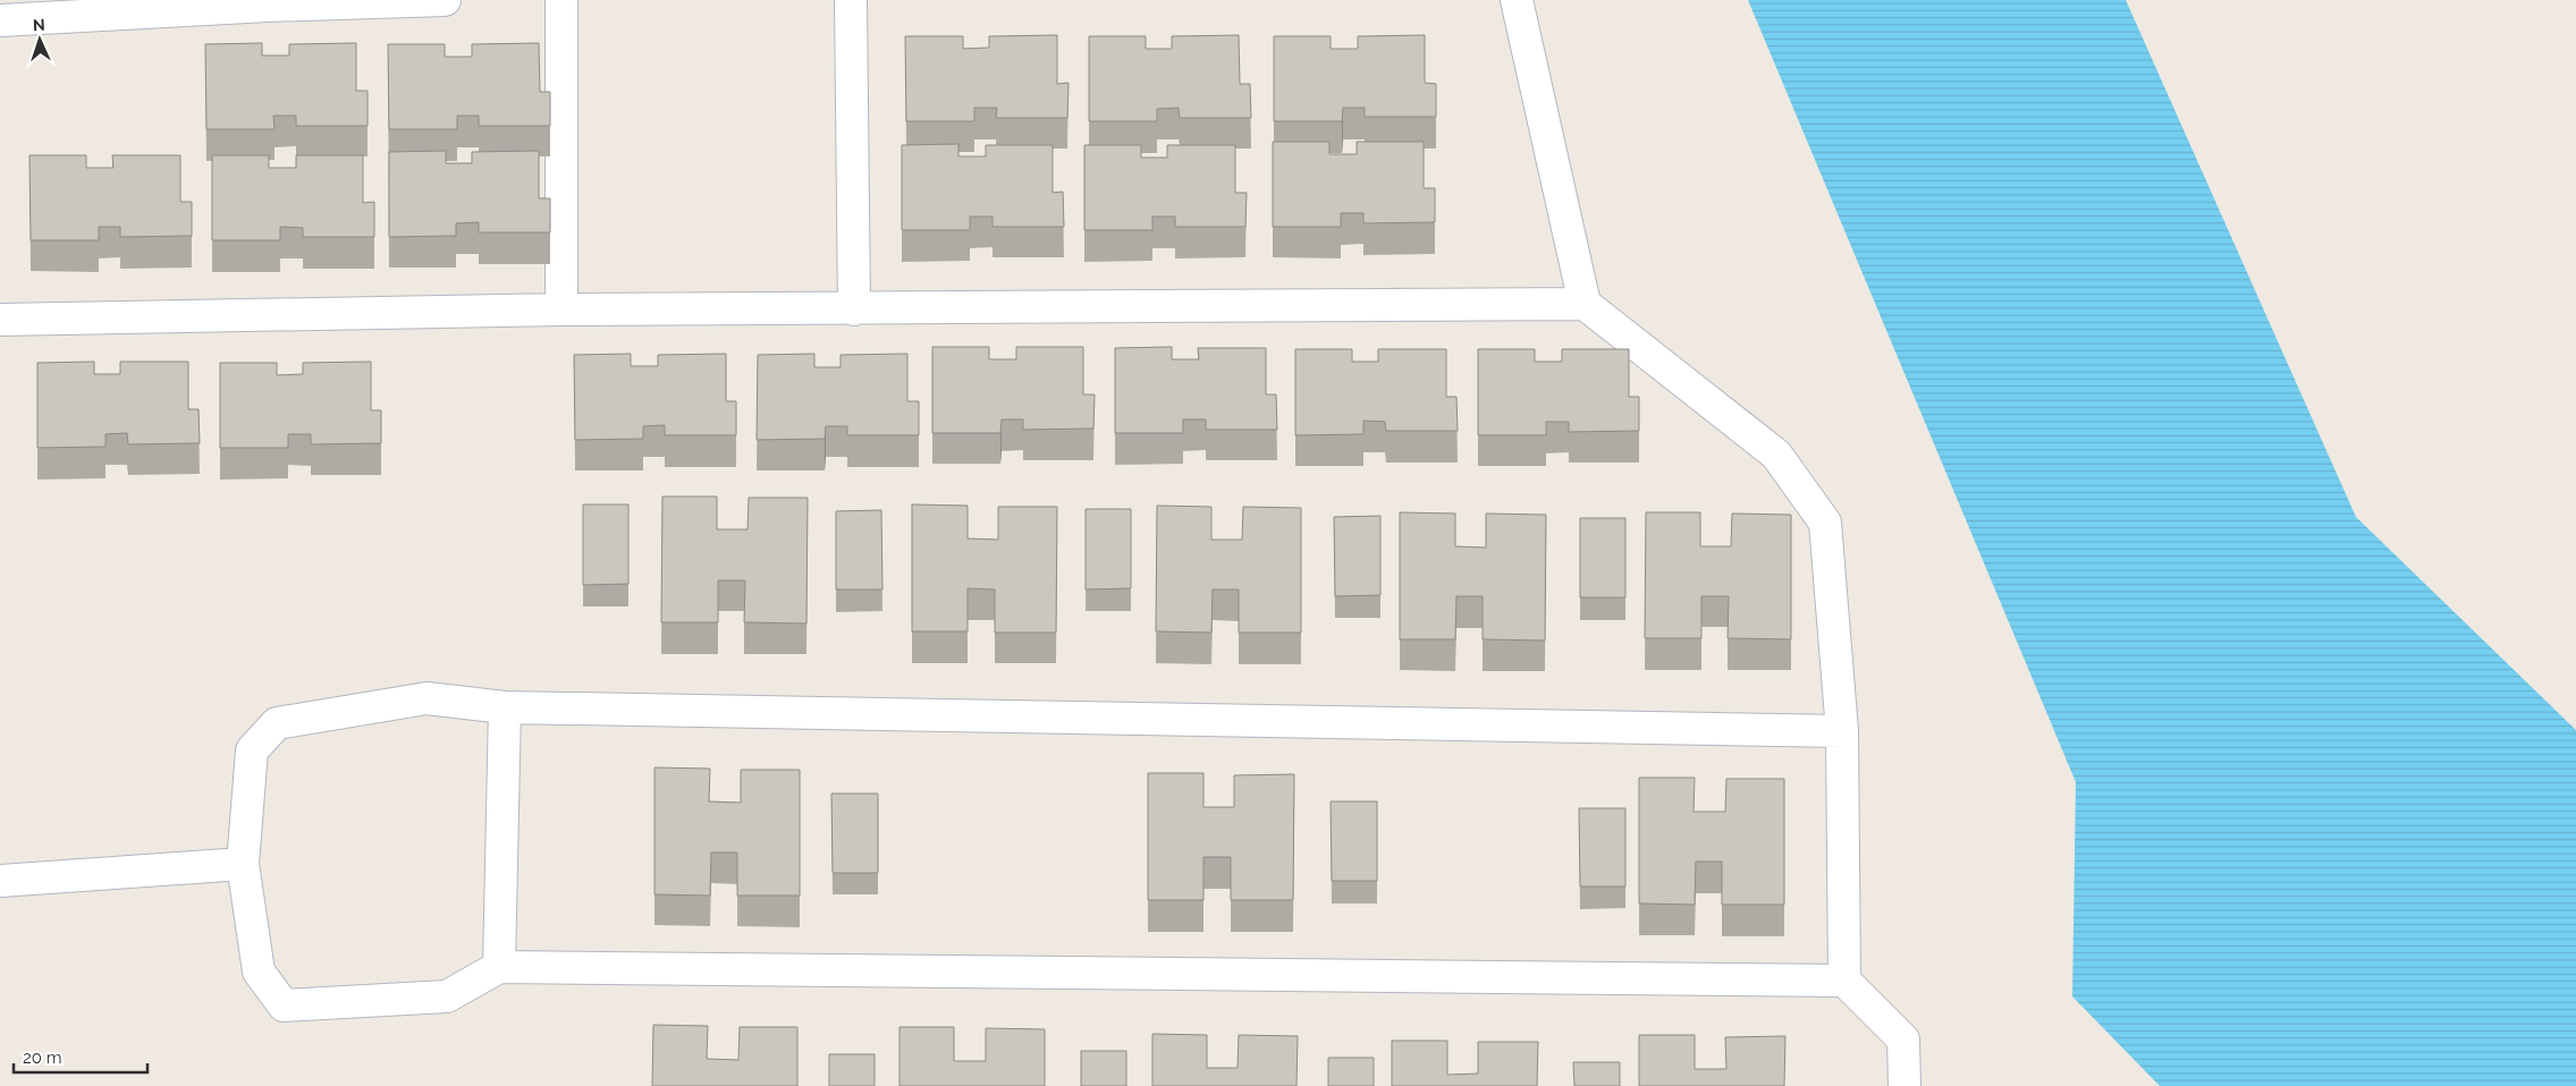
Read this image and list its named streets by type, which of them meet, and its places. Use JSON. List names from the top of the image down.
{
  "scale_bar": "20 m",
  "north": "top"
}
